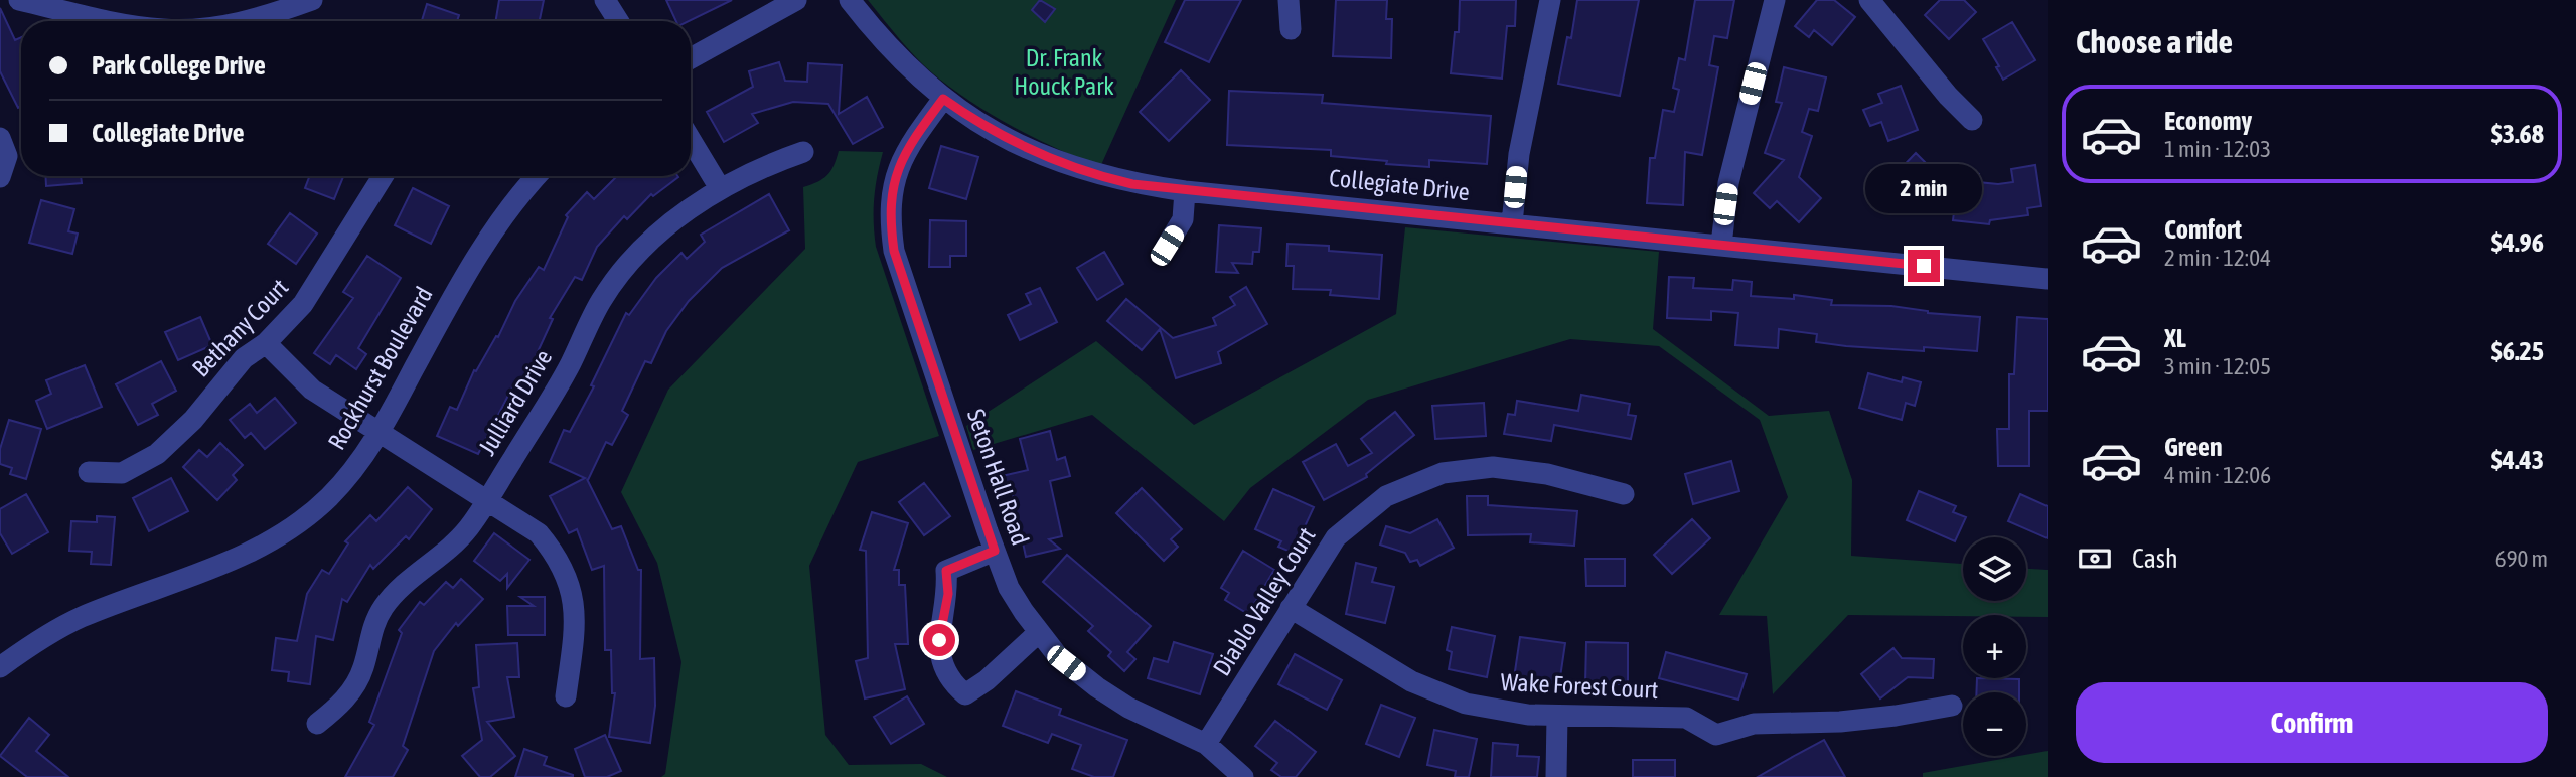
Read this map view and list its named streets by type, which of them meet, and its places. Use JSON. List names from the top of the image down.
{
  "streets": {
    "street": [
      "Collegiate Drive",
      "Bethany Court",
      "Rockhurst Boulevard",
      "Julliard Drive",
      "Seton Hall Road",
      "Diablo Valley Court",
      "Wake Forest Court"
    ]
  },
  "crossings": [
    ["Collegiate Drive", "Seton Hall Road"],
    ["Seton Hall Road", "Diablo Valley Court"],
    ["Diablo Valley Court", "Wake Forest Court"]
  ],
  "parks": ["Dr. Frank Houck Park"],
  "page": {
    "heading": "Choose a ride",
    "banner": ["Park College Drive", "Collegiate Drive"],
    "list": [
      {
        "name": "Economy",
        "note": "1 min · 12:03",
        "value": "$3.68"
      },
      {
        "name": "Comfort",
        "note": "2 min · 12:04",
        "value": "$4.96"
      },
      {
        "name": "XL",
        "note": "3 min · 12:05",
        "value": "$6.25"
      },
      {
        "name": "Green",
        "note": "4 min · 12:06",
        "value": "$4.43"
      }
    ],
    "bubble": "2 min",
    "pay": ["Cash", "690 m"],
    "map_buttons": ["+", "−"],
    "buttons": "Confirm"
  }
}
